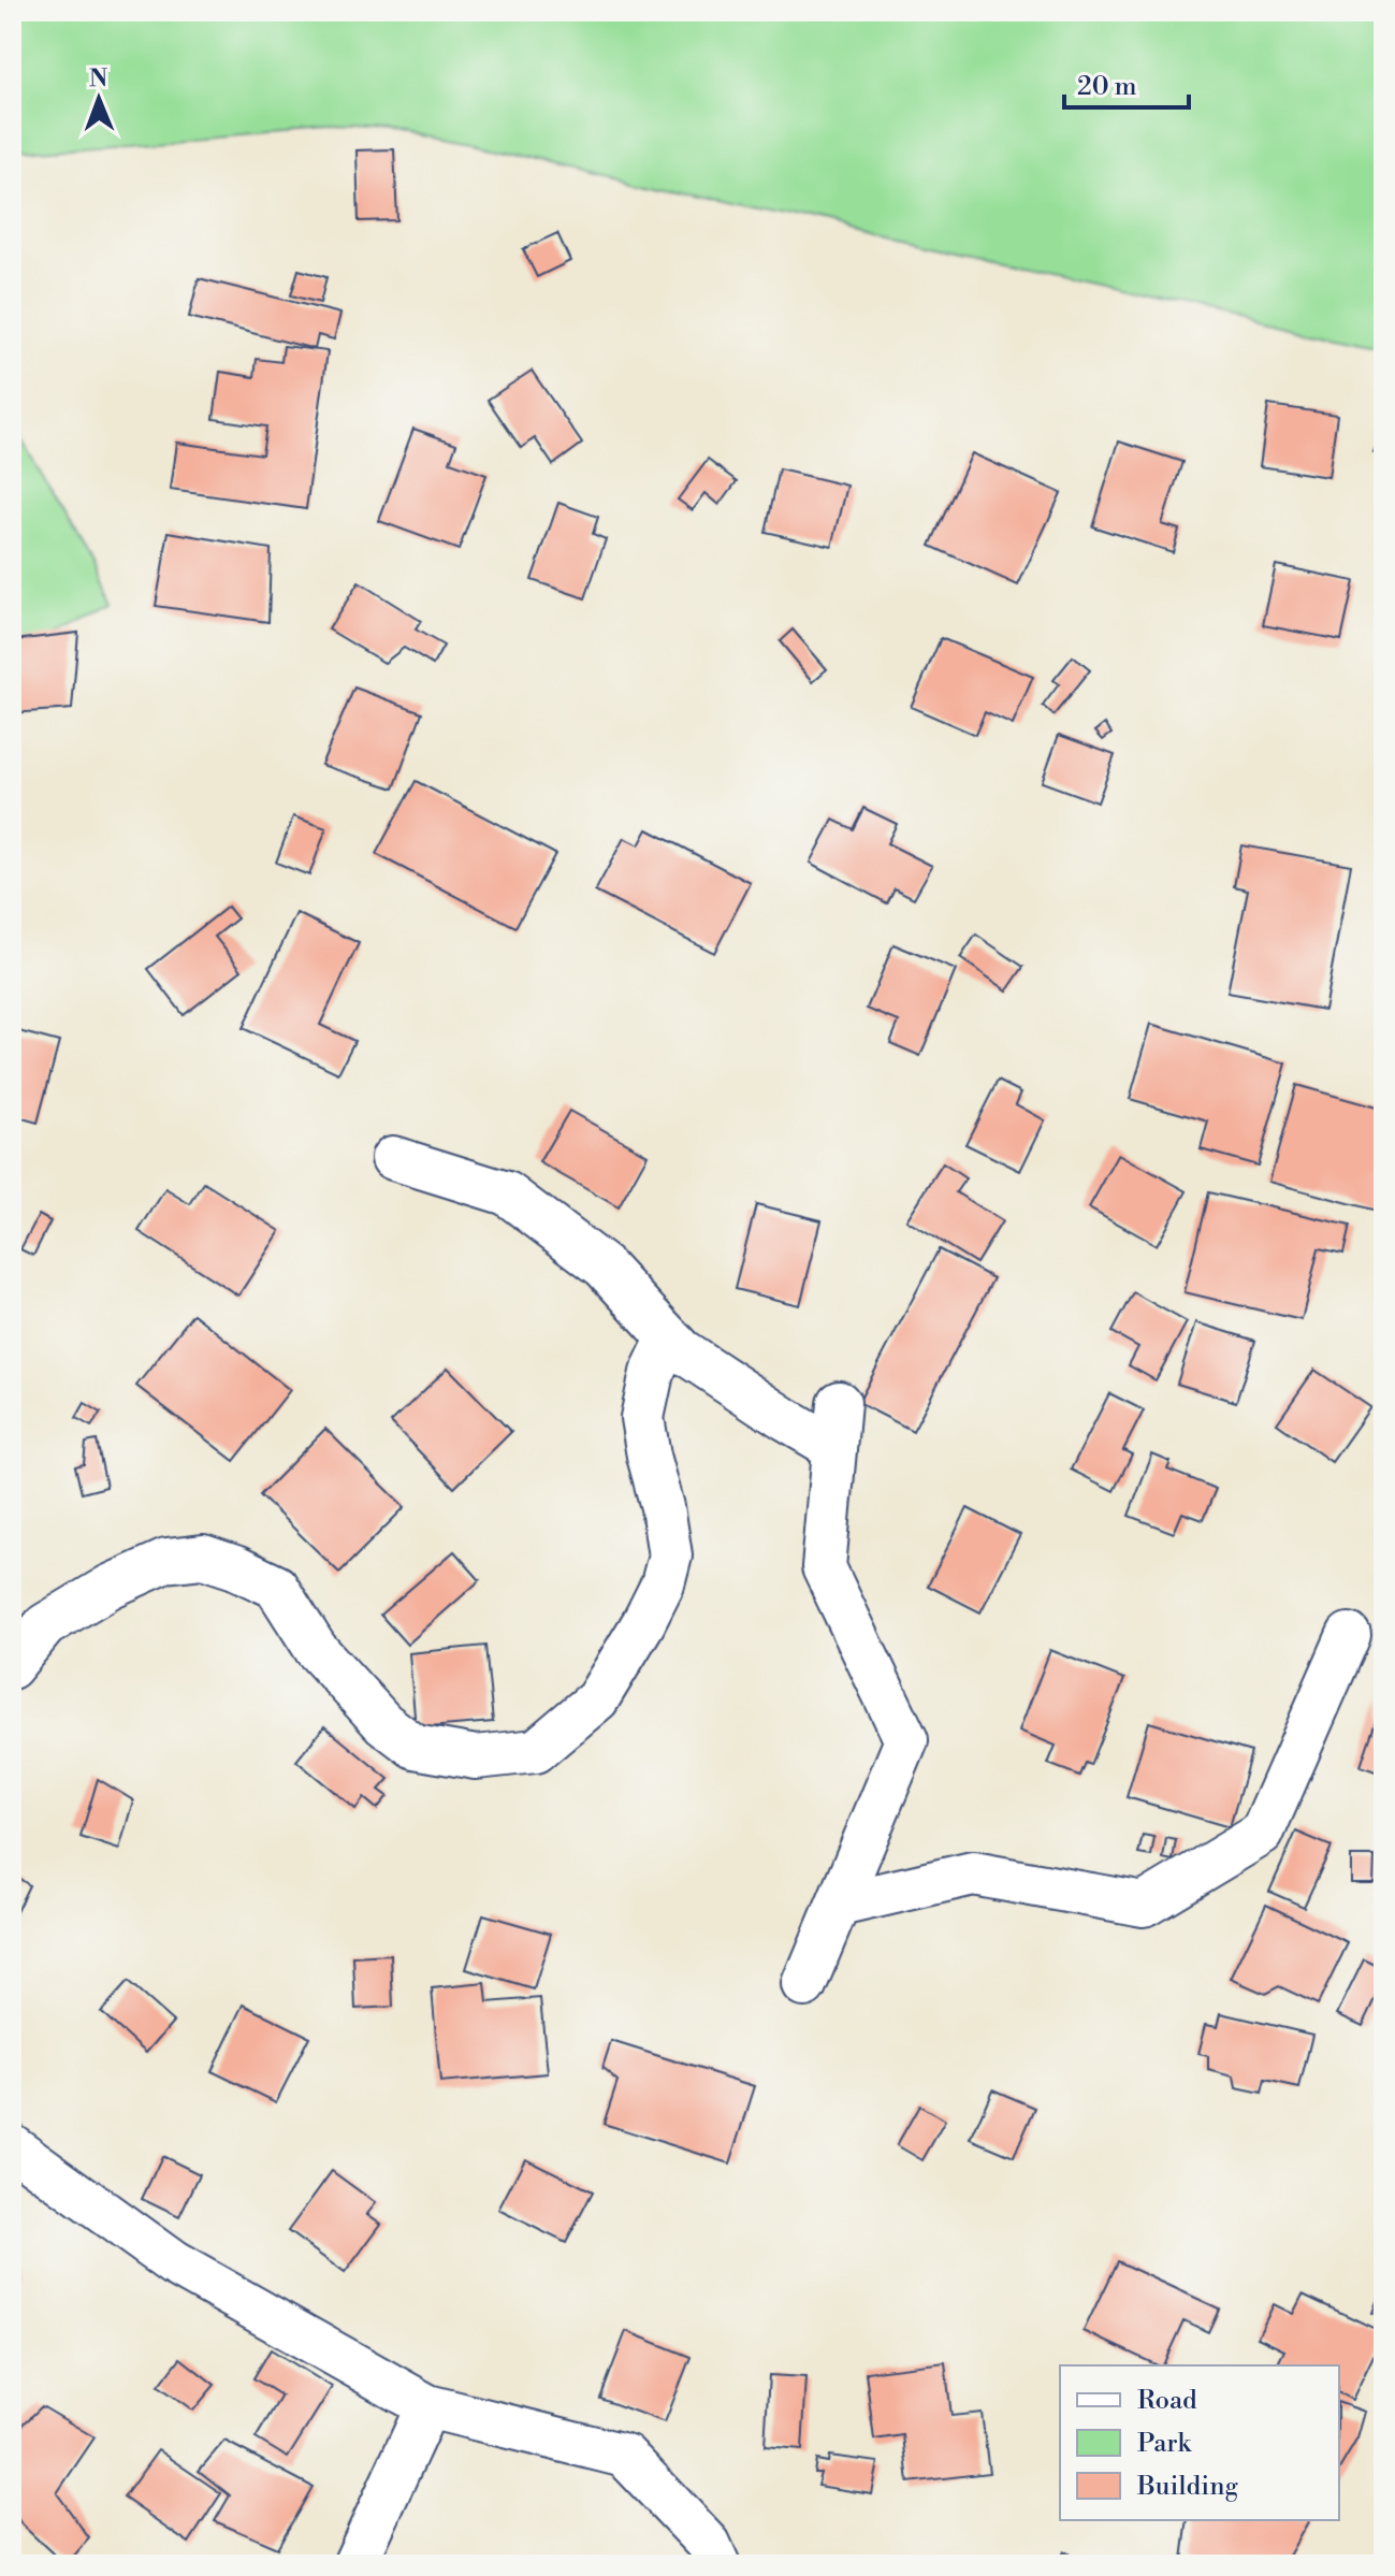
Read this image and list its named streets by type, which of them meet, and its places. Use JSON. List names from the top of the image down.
{
  "legend": ["Road", "Park", "Building"],
  "scale_bar": "20 m",
  "north": "top"
}
